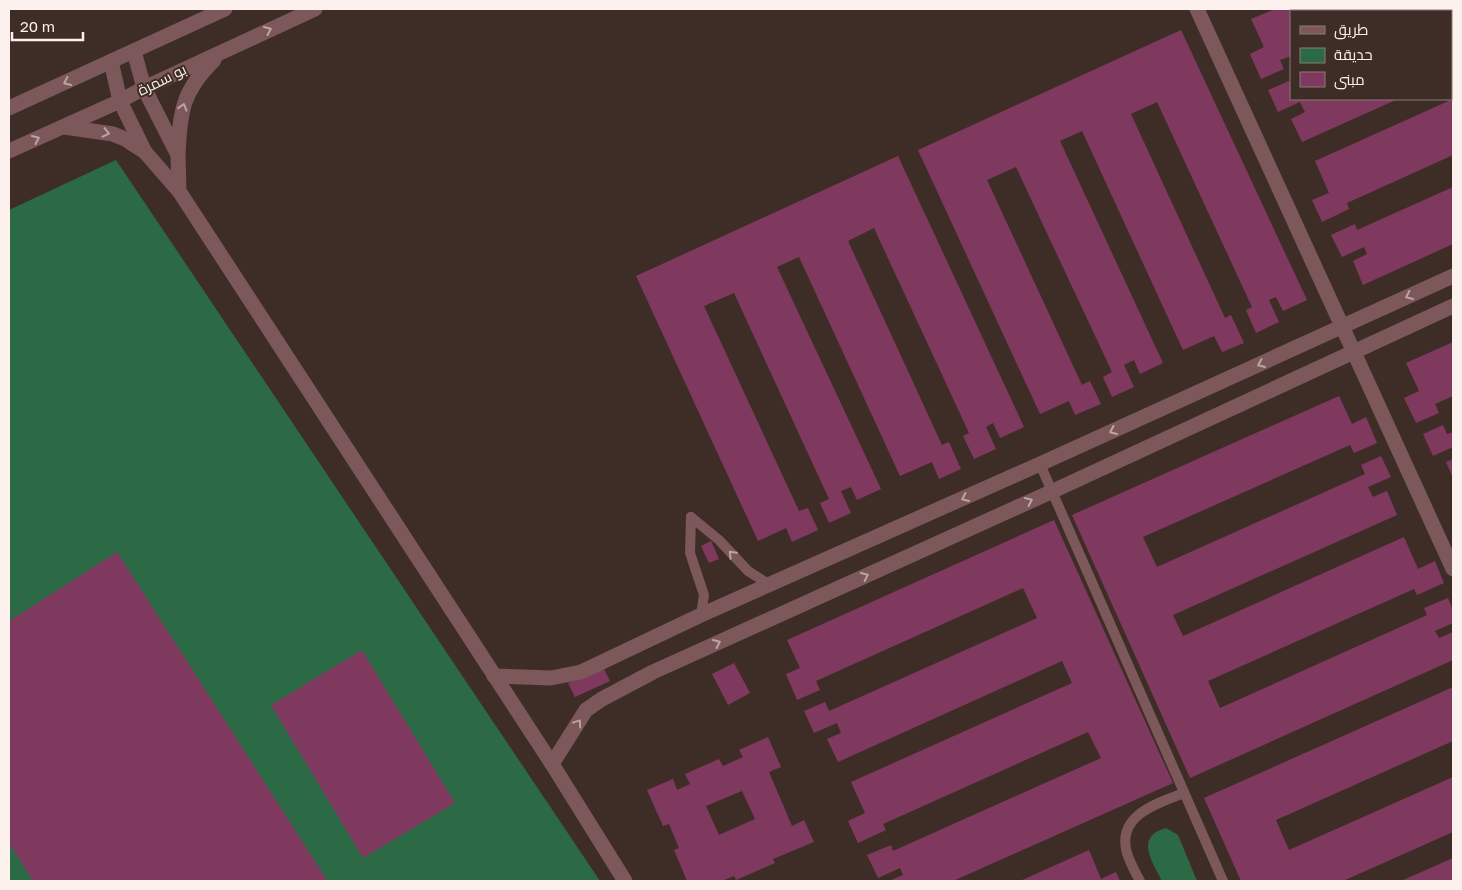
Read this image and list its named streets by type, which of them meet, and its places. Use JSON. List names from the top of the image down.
{
  "streets": {
    "street": ["بو سمرة"]
  },
  "legend": ["طريق", "حديقة", "مبنى"],
  "scale_bar": "20 m"
}
